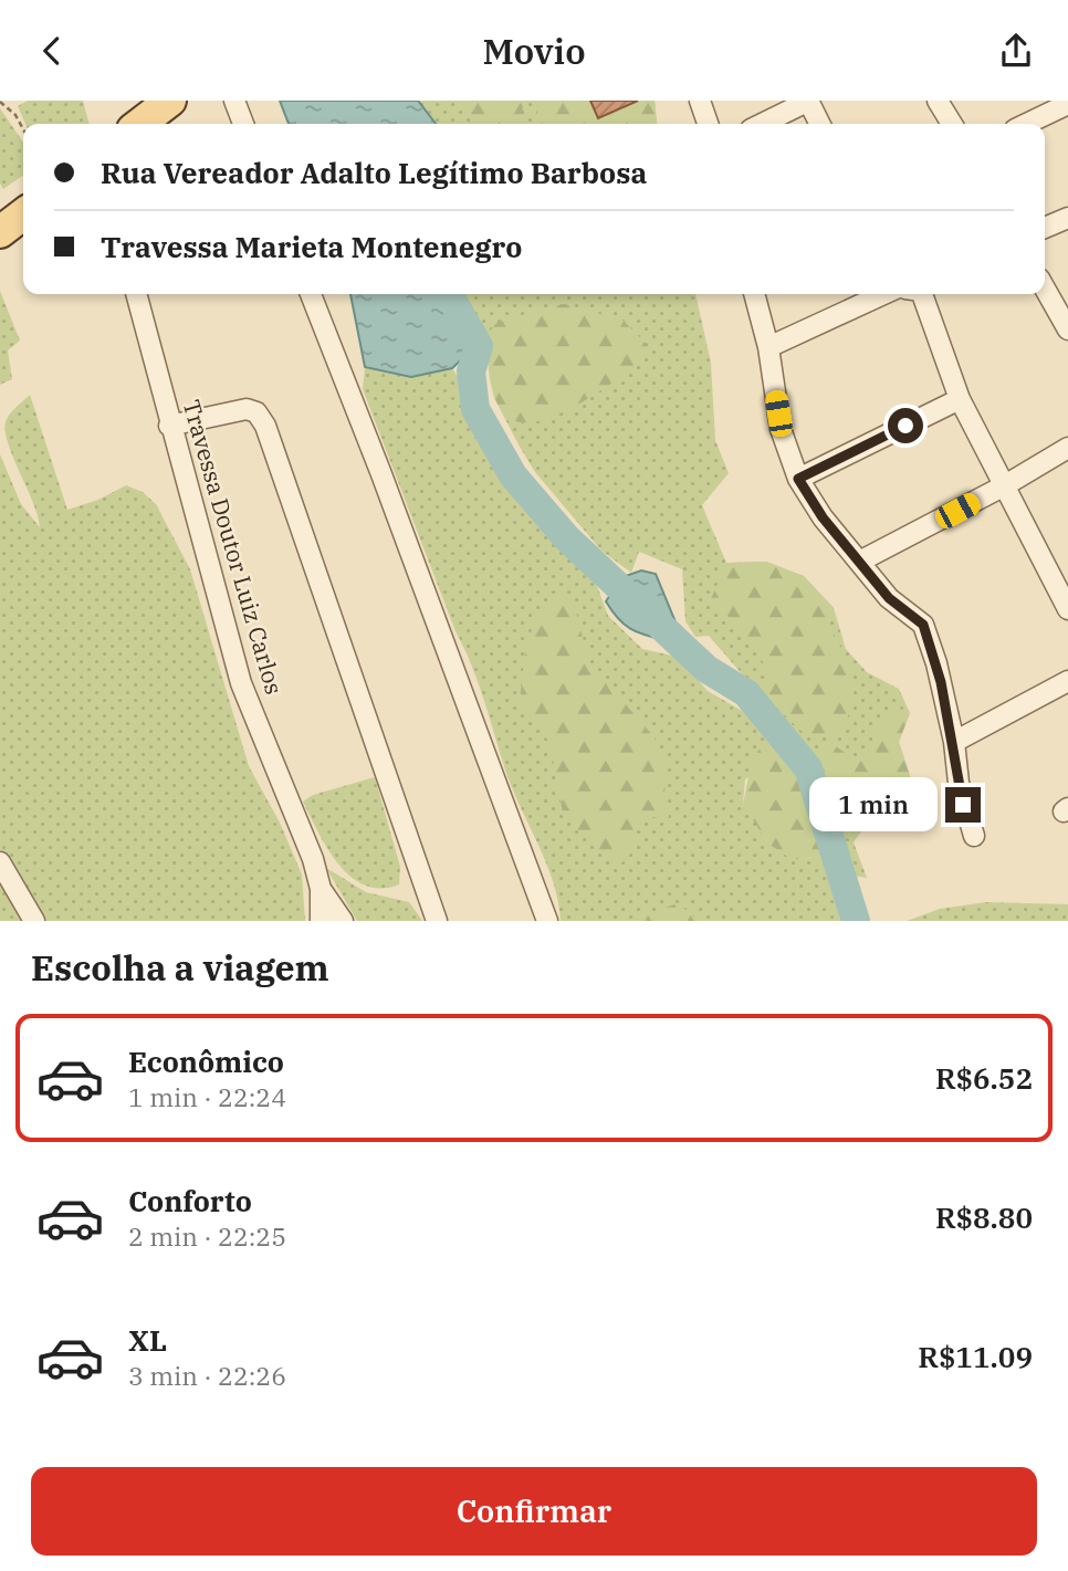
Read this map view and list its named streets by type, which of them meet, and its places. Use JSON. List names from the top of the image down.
{
  "streets": {
    "street": ["Travessa Doutor Luiz Carlos"]
  },
  "page": {
    "header": "Movio",
    "banner": ["Rua Vereador Adalto Legítimo Barbosa", "Travessa Marieta Montenegro"],
    "bubble": "1 min",
    "heading": "Escolha a viagem",
    "list": [
      {
        "name": "Econômico",
        "note": "1 min · 22:24",
        "value": "R$6.52"
      },
      {
        "name": "Conforto",
        "note": "2 min · 22:25",
        "value": "R$8.80"
      },
      {
        "name": "XL",
        "note": "3 min · 22:26",
        "value": "R$11.09"
      }
    ],
    "buttons": "Confirmar"
  }
}
